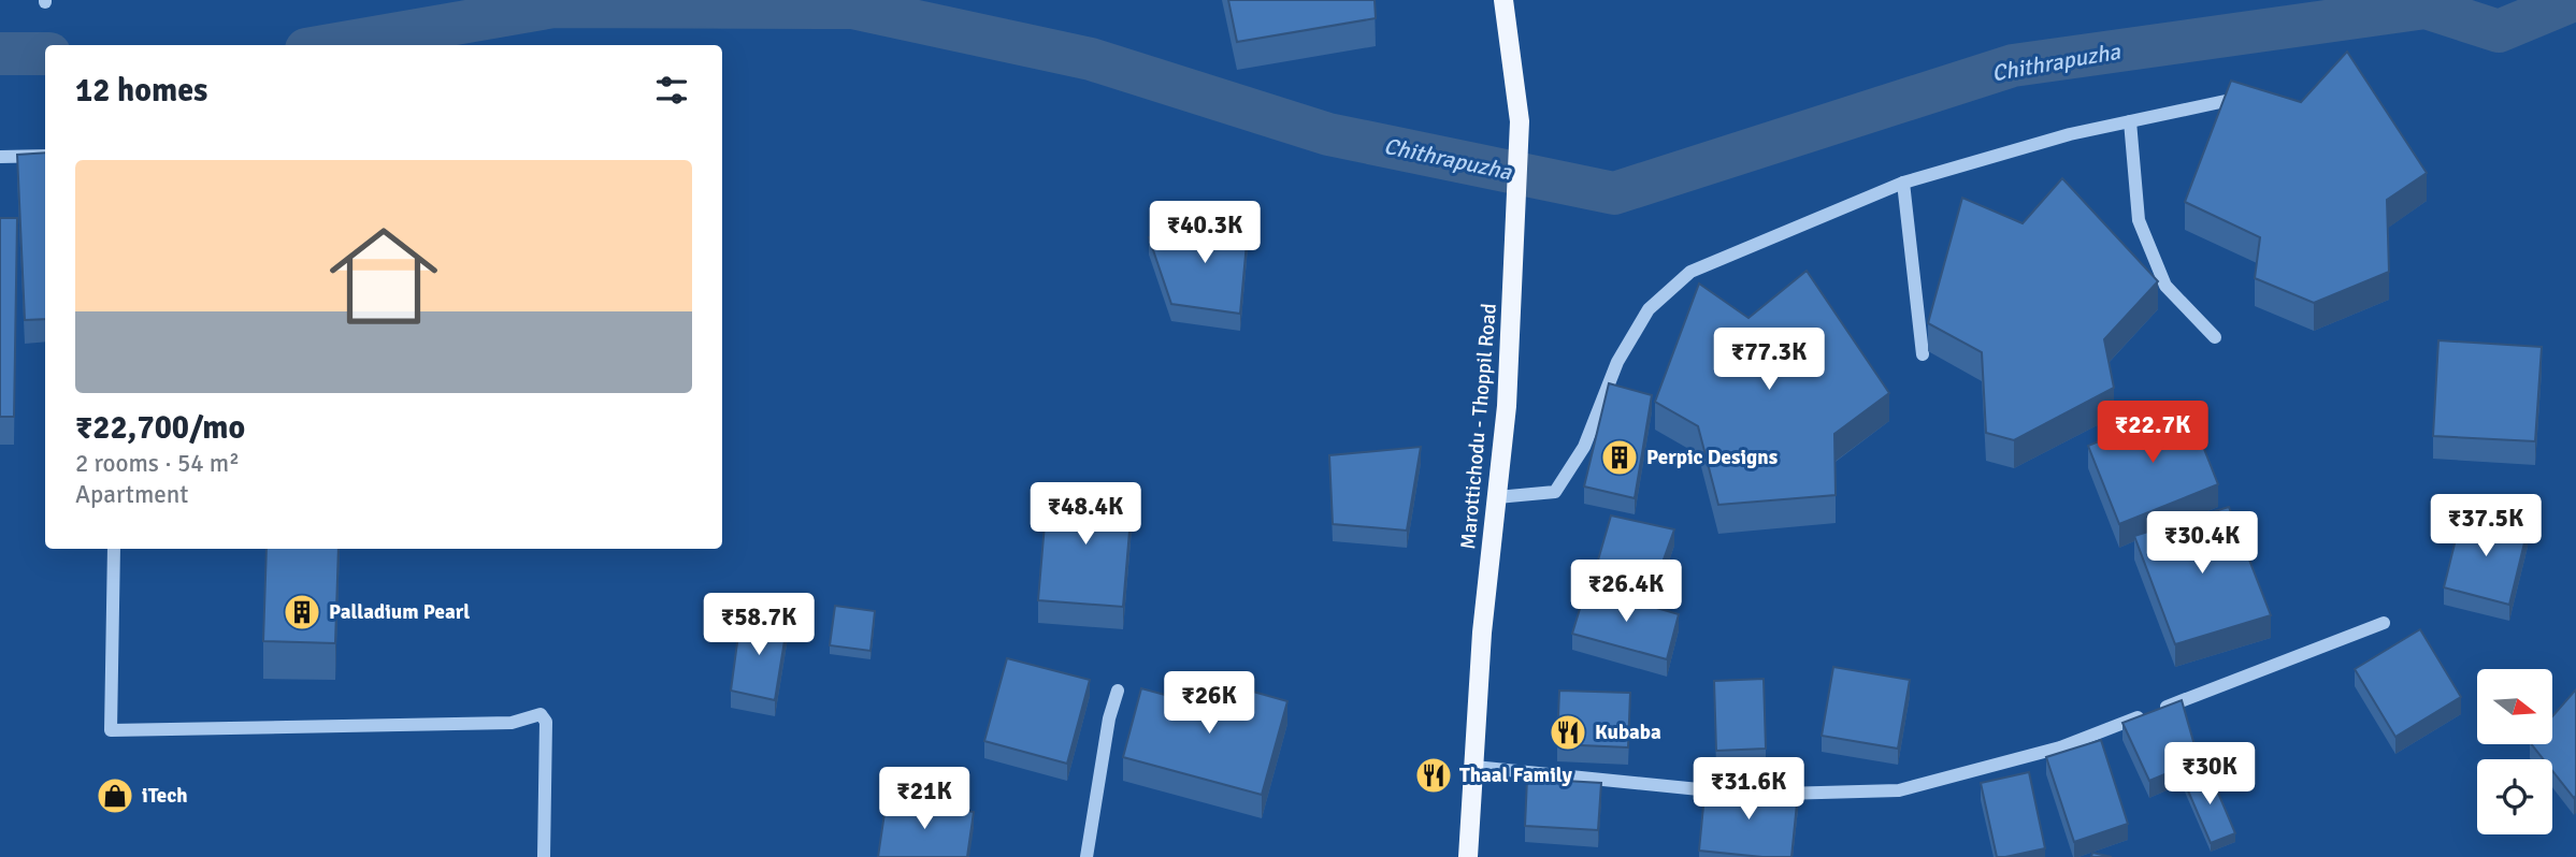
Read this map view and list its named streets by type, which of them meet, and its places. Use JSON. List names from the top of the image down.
{
  "streets": {
    "main road": ["Marottichodu - Thoppil Road"]
  },
  "water": ["Chithrapuzha"],
  "places": {
    "building": ["Perpic Designs", "Palladium Pearl"],
    "restaurant": ["Kubaba", "Thaal Family"],
    "shop": ["iTech"]
  },
  "north": "right",
  "page": {
    "heading": "12 homes",
    "list": [
      {
        "name": "₹22,700/mo",
        "note": "2 rooms · 54 m² · Apartment"
      }
    ],
    "price": [
      "₹40.3K",
      "₹77.3K",
      "₹22.7K",
      "₹48.4K",
      "₹37.5K",
      "₹30.4K",
      "₹26.4K",
      "₹58.7K",
      "₹26K",
      "₹30K",
      "₹31.6K",
      "₹21K"
    ]
  }
}
